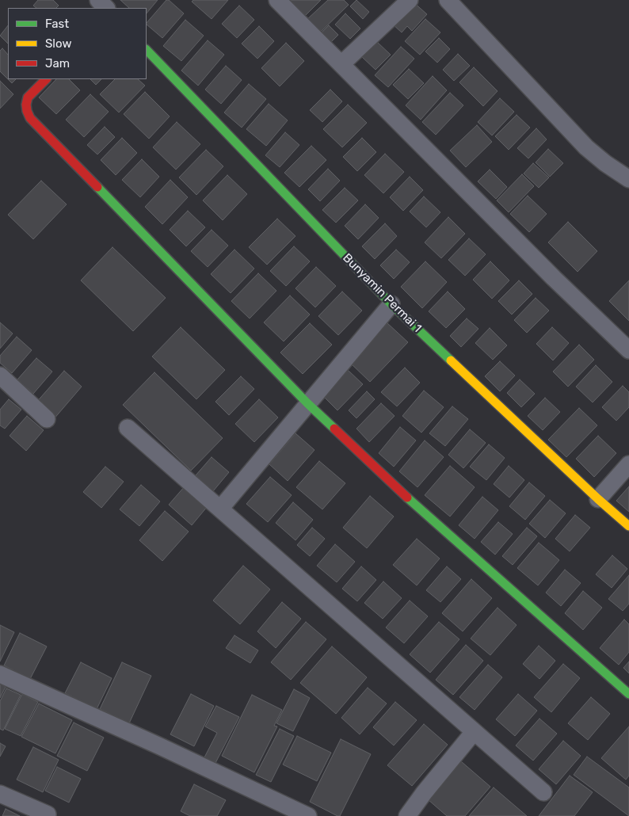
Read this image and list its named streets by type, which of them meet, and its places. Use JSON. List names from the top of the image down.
{
  "streets": {
    "street": ["Bunyamin Permai 1"]
  },
  "legend": ["Fast", "Slow", "Jam"]
}
